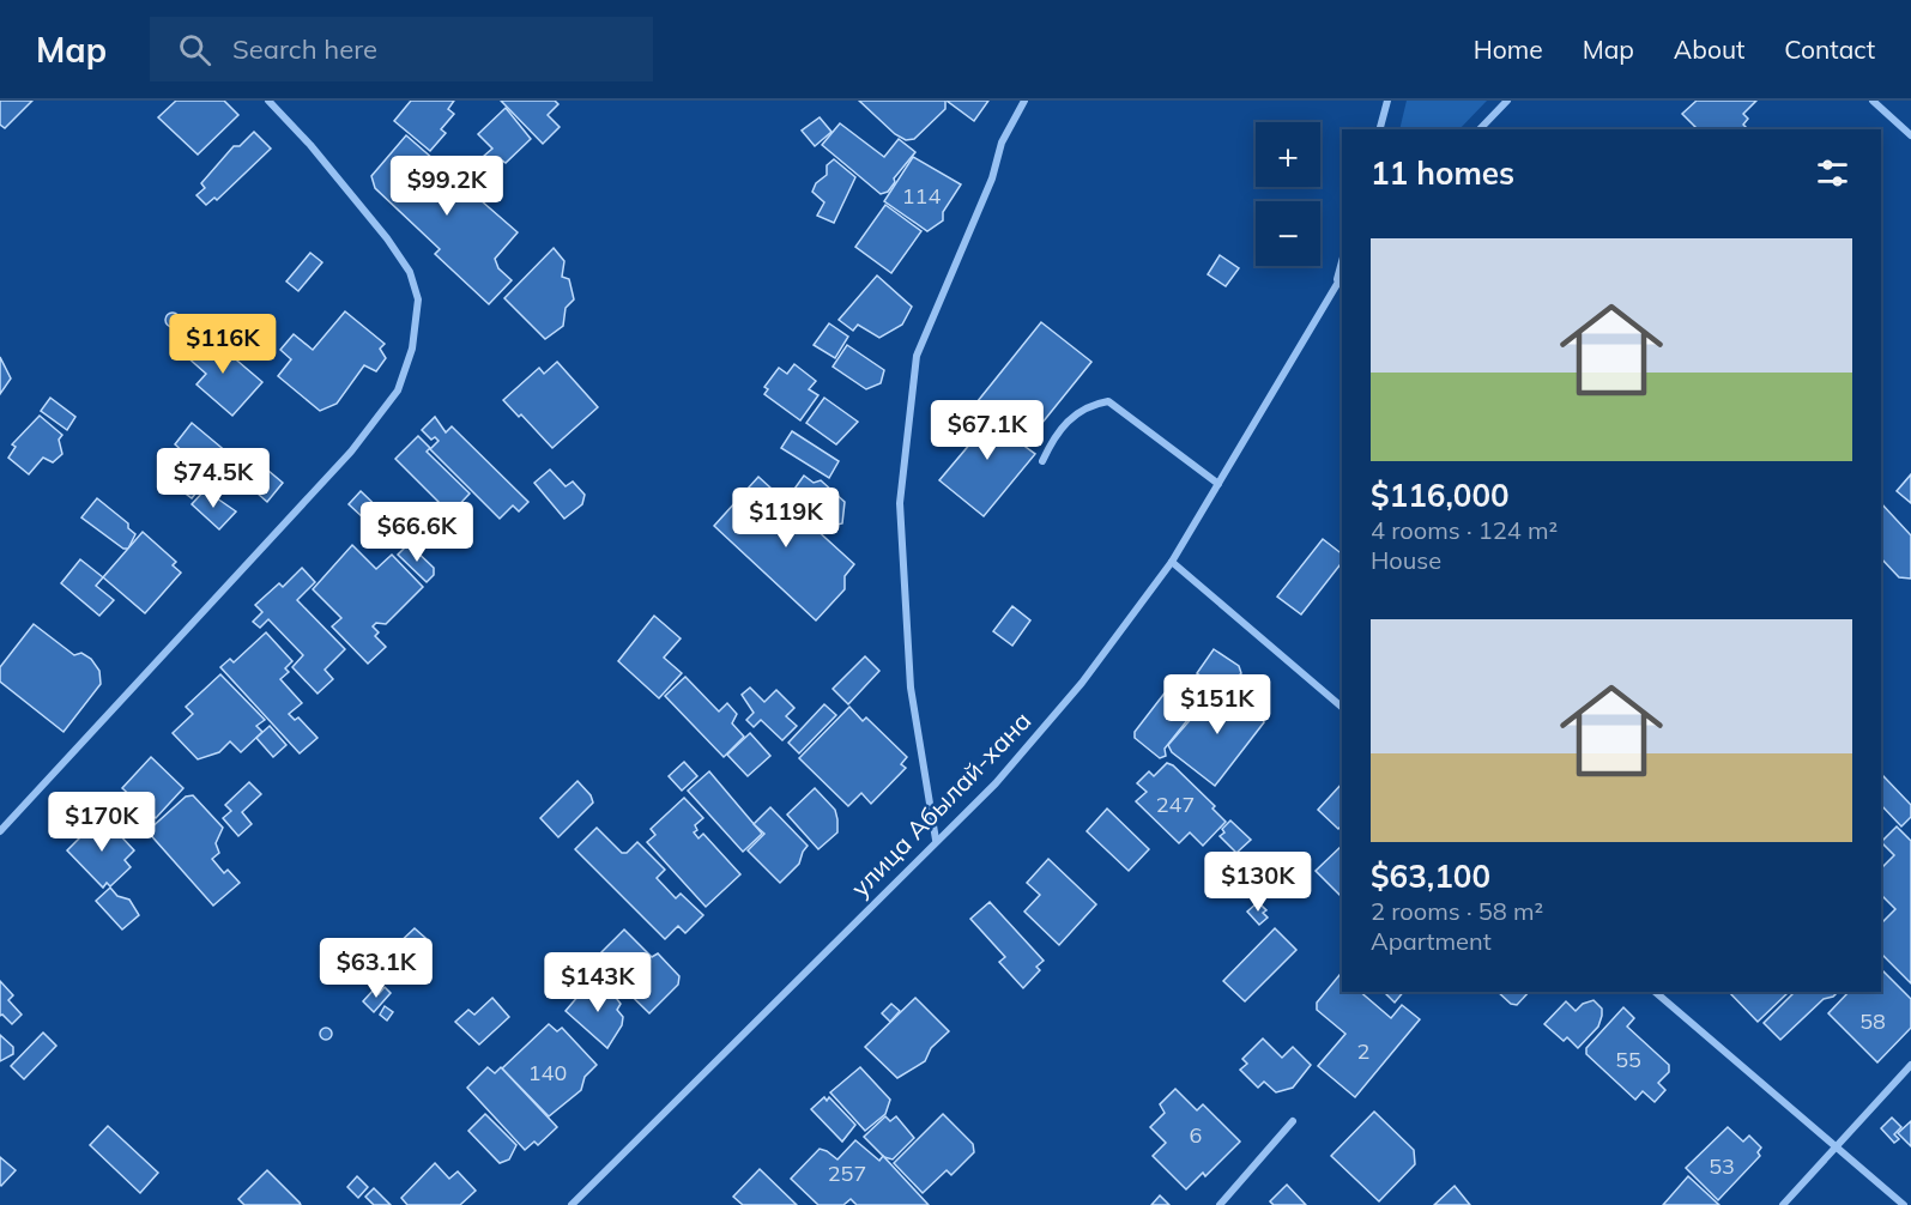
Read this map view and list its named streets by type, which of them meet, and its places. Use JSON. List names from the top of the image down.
{
  "streets": {
    "street": ["улица Абылай-хана"]
  },
  "house_numbers": [
    "114",
    "247",
    "58",
    "2",
    "55",
    "140",
    "6",
    "53",
    "257"
  ],
  "page": {
    "header": "Map",
    "search": "Search here",
    "nav": [
      "Home",
      "Map",
      "About",
      "Contact"
    ],
    "map_buttons": ["+", "−"],
    "heading": "11 homes",
    "price": [
      "$99.2K",
      "$116K",
      "$67.1K",
      "$74.5K",
      "$119K",
      "$66.6K",
      "$151K",
      "$170K",
      "$130K",
      "$63.1K",
      "$143K"
    ],
    "list": [
      {
        "name": "$116,000",
        "note": "4 rooms · 124 m² · House"
      },
      {
        "name": "$63,100",
        "note": "2 rooms · 58 m² · Apartment"
      }
    ]
  }
}
